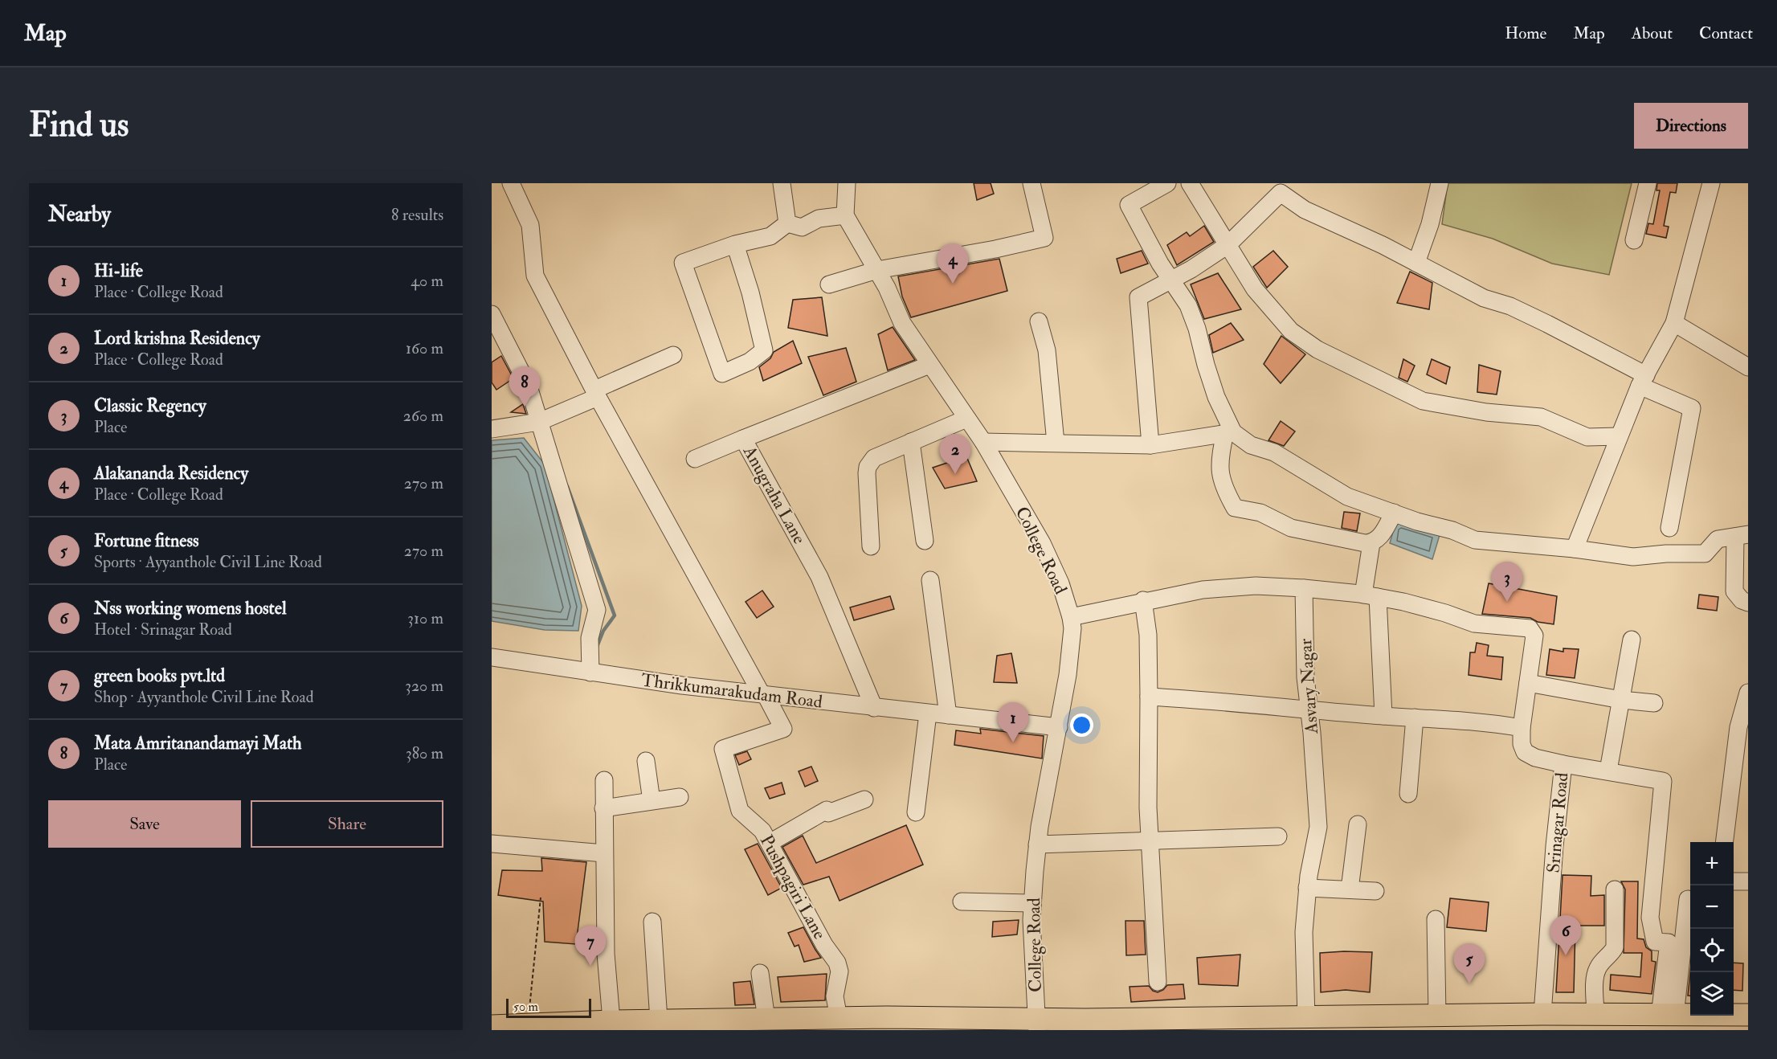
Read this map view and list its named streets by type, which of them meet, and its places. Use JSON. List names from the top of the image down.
{
  "streets": {
    "street": [
      "Anugraha Lane",
      "College Road",
      "Asvary Nagar",
      "Thrikkumarakudam Road",
      "Srinagar Road",
      "Pushpagiri Lane"
    ]
  },
  "crossings": [
    ["Anugraha Lane", "College Road"],
    ["Anugraha Lane", "Thrikkumarakudam Road"],
    ["College Road", "Thrikkumarakudam Road"],
    ["Thrikkumarakudam Road", "Pushpagiri Lane"]
  ],
  "scale_bar": "50 m",
  "page": {
    "header": "Map",
    "nav": [
      "Home",
      "Map",
      "About",
      "Contact"
    ],
    "buttons": [
      "Directions",
      ["Save", "Share"]
    ],
    "title": "Find us",
    "heading": ["Nearby", "8 results"],
    "pins": [
      "4",
      "8",
      "2",
      "3",
      "1",
      "6",
      "7",
      "5"
    ],
    "list": [
      {
        "mark": "1",
        "name": "Hi-life",
        "note": "Place · College Road",
        "value": "40 m"
      },
      {
        "mark": "2",
        "name": "Lord krishna Residency",
        "note": "Place · College Road",
        "value": "160 m"
      },
      {
        "mark": "3",
        "name": "Classic Regency",
        "note": "Place",
        "value": "260 m"
      },
      {
        "mark": "4",
        "name": "Alakananda Residency",
        "note": "Place · College Road",
        "value": "270 m"
      },
      {
        "mark": "5",
        "name": "Fortune fitness",
        "note": "Sports · Ayyanthole Civil Line Road",
        "value": "270 m"
      },
      {
        "mark": "6",
        "name": "Nss working womens hostel",
        "note": "Hotel · Srinagar Road",
        "value": "310 m"
      },
      {
        "mark": "7",
        "name": "green books pvt.ltd",
        "note": "Shop · Ayyanthole Civil Line Road",
        "value": "320 m"
      },
      {
        "mark": "8",
        "name": "Mata Amritanandamayi Math",
        "note": "Place",
        "value": "380 m"
      }
    ],
    "map_buttons": ["+", "−"],
    "scale": "50 m"
  }
}
